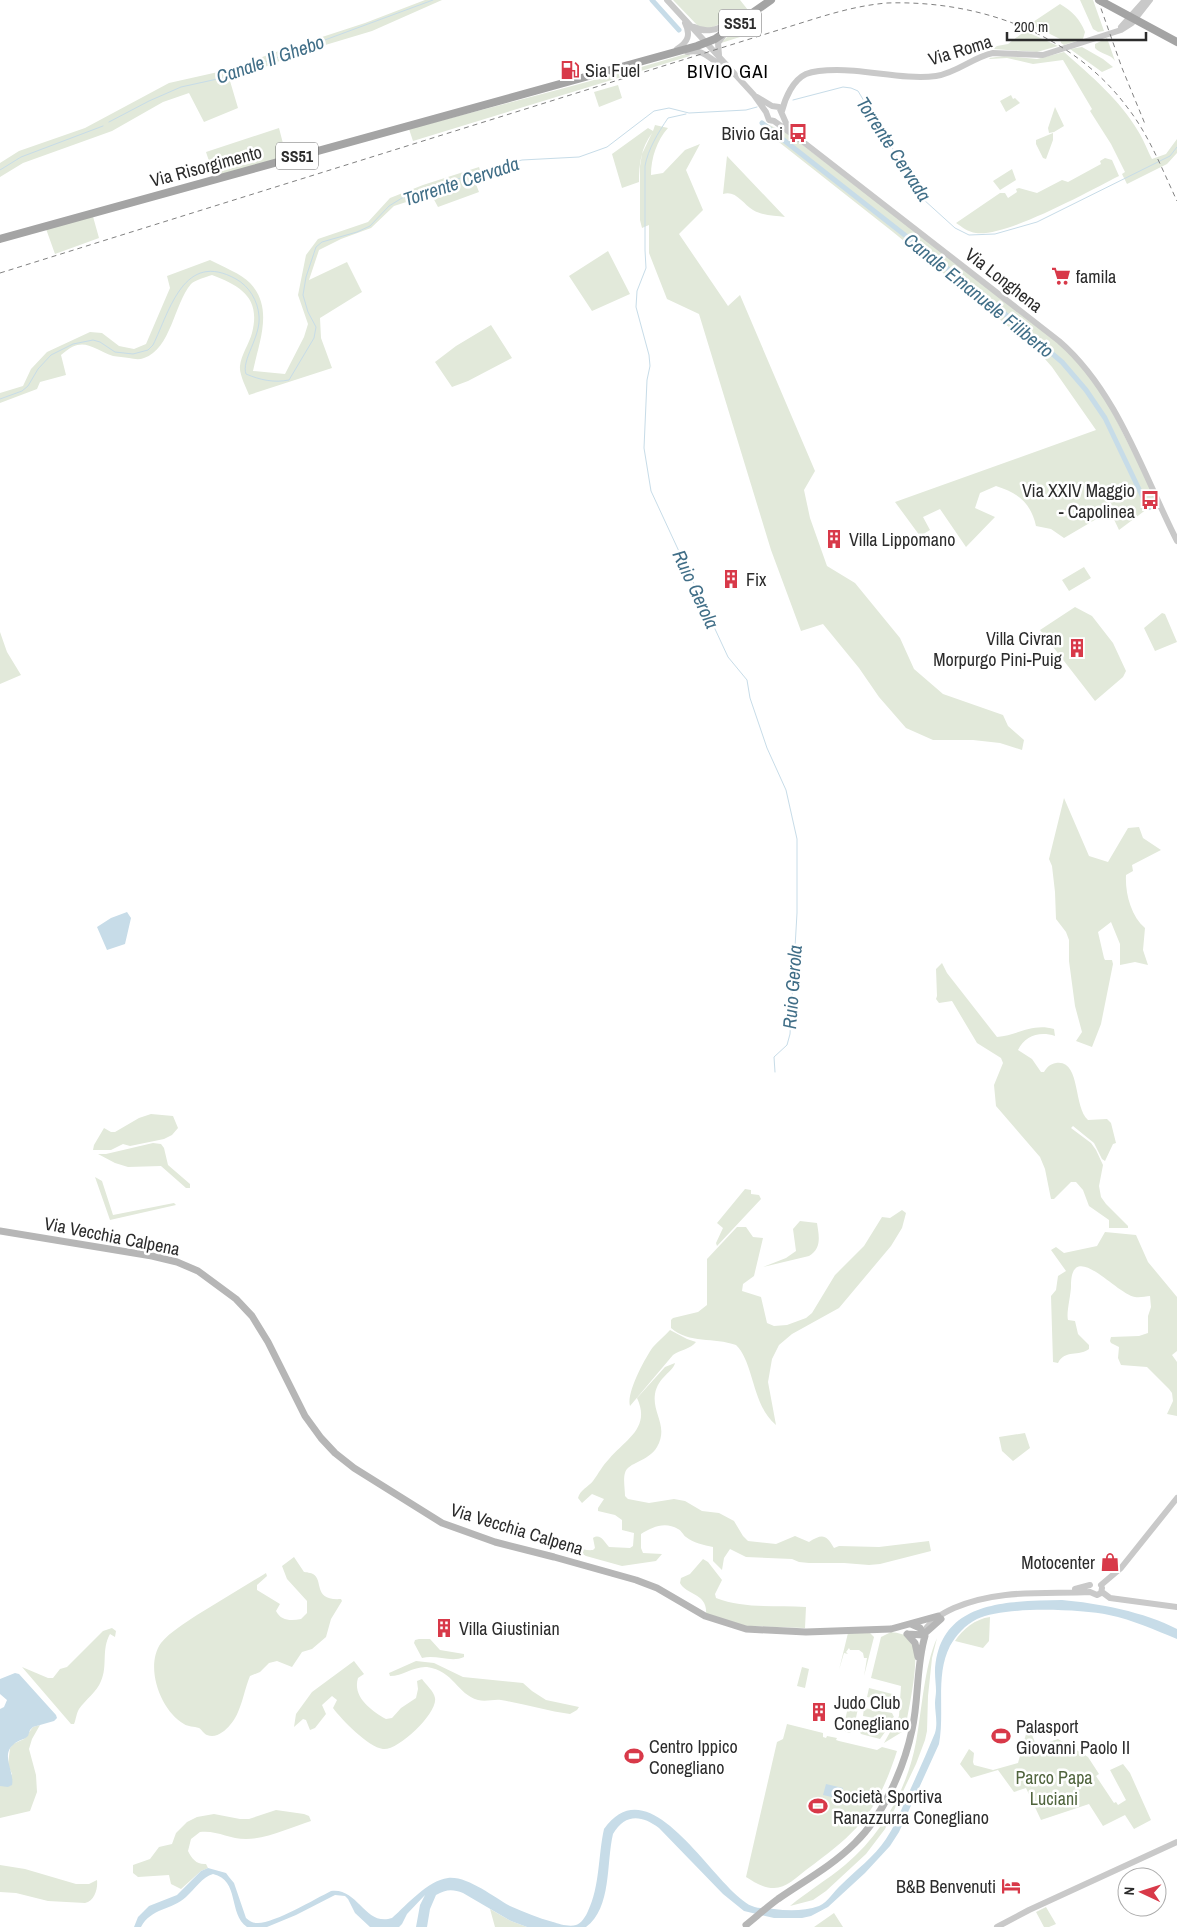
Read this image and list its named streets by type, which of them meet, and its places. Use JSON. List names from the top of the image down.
{
  "streets": {
    "main road": ["SS51", "Via Risorgimento", "Via Vecchia Calpena"],
    "street": ["Via Roma", "Via Longhena"]
  },
  "crossings": [
    ["SS51", "Via Risorgimento"],
    ["Via Roma", "Via Longhena"],
    ["Via Risorgimento", "Via Longhena"]
  ],
  "districts": ["BIVIO GAI"],
  "water": [
    "Canale Il Ghebo",
    "Torrente Cervada",
    "Canale Emanuele Filiberto",
    "Ruio Gerola"
  ],
  "parks": ["Parco Papa Luciani"],
  "places": {
    "fuel station": ["Sia Fuel"],
    "bus stop": ["Bivio Gai", "Via XXIV Maggio - Capolinea"],
    "supermarket": ["famila"],
    "building": [
      "Villa Lippomano",
      "Fix",
      "Villa Civran Morpurgo Pini-Puig",
      "Villa Giustinian",
      "Judo Club Conegliano"
    ],
    "shop": ["Motocenter"],
    "sports": ["Palasport Giovanni Paolo II", "Centro Ippico Conegliano", "Società Sportiva Ranazzurra Conegliano"],
    "hotel": ["B&B Benvenuti"]
  },
  "scale_bar": "200 m",
  "north": "left"
}
